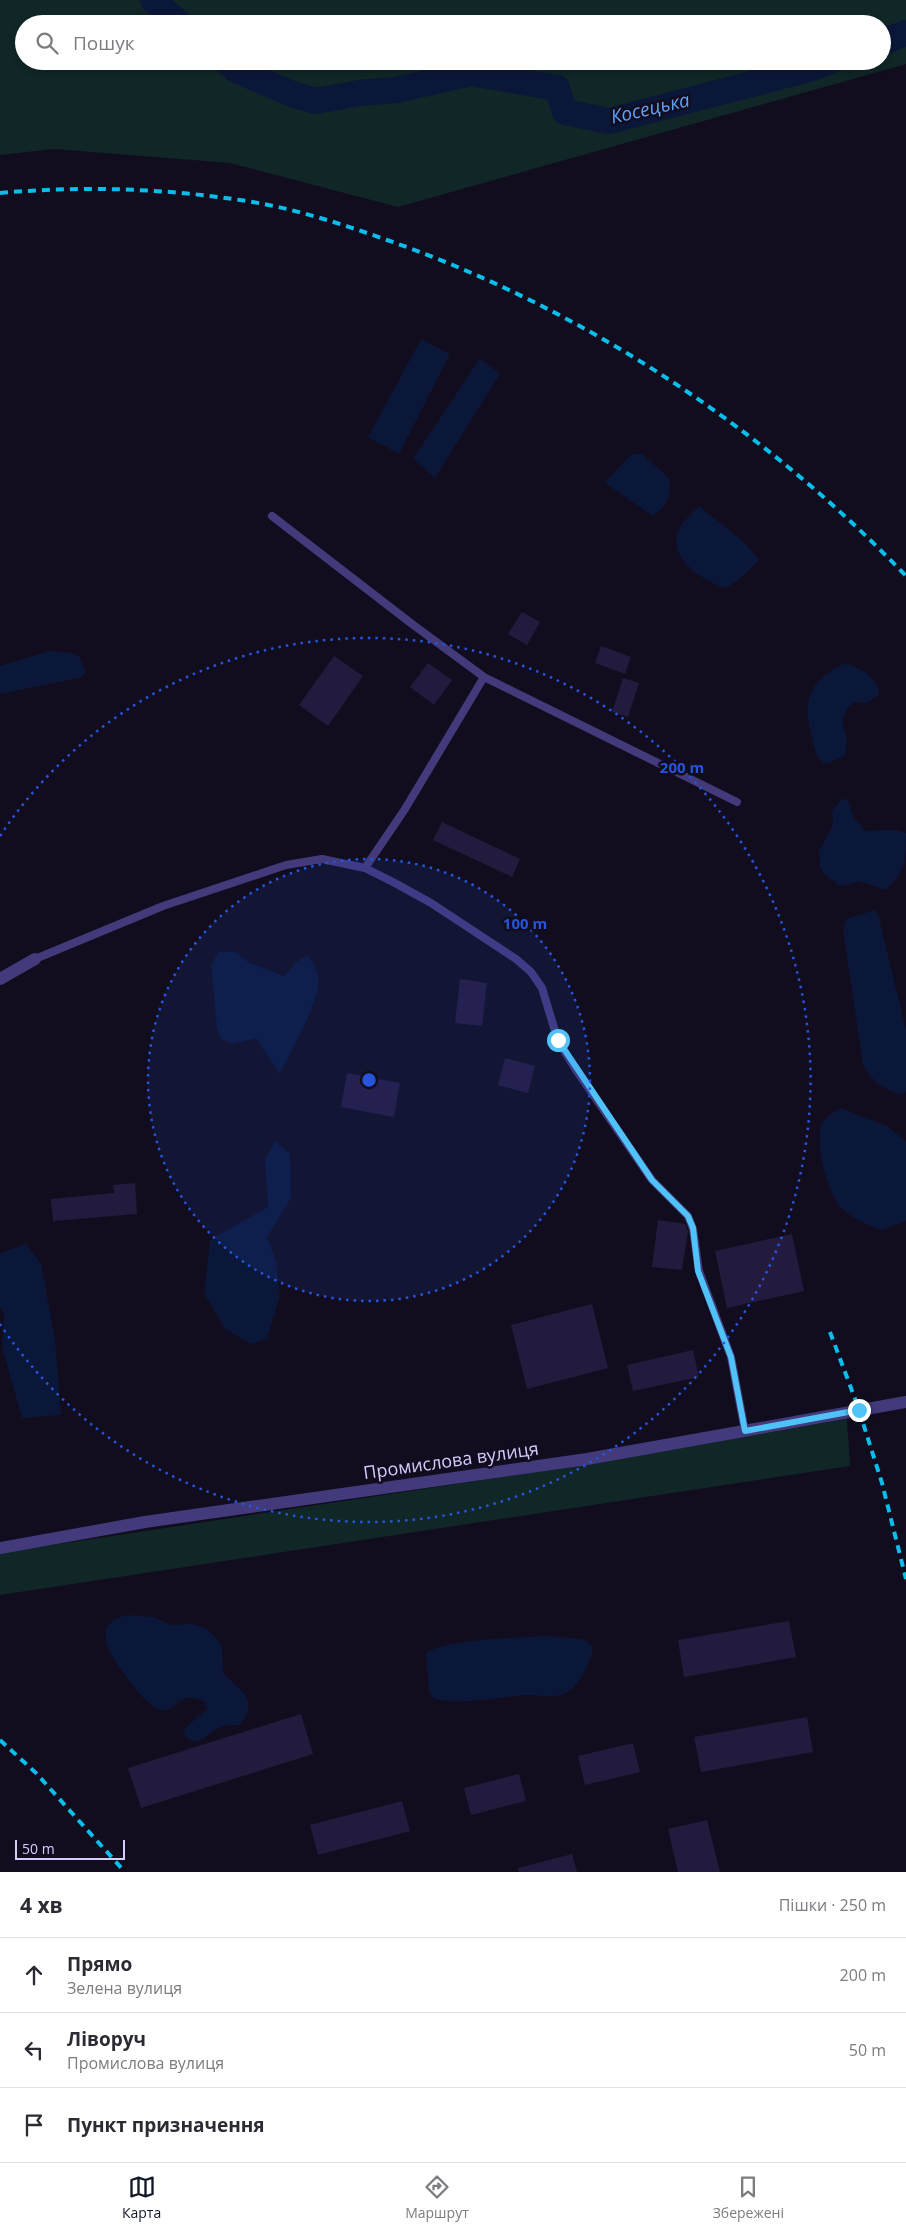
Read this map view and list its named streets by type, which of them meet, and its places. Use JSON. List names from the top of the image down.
{
  "streets": {
    "street": ["Промислова вулиця"]
  },
  "water": ["Косецька"],
  "scale_bar": "50 m",
  "page": {
    "search": "Пошук",
    "scale": "50 m",
    "heading": ["4 хв", "Пішки · 250 m"],
    "list": [
      ["Прямо", "Зелена вулиця", "200 m"],
      ["Ліворуч", "Промислова вулиця", "50 m"],
      "Пункт призначення"
    ],
    "nav": ["Карта", "Маршрут", "Збережені"]
  },
  "rings": ["200 m", "100 m"]
}
